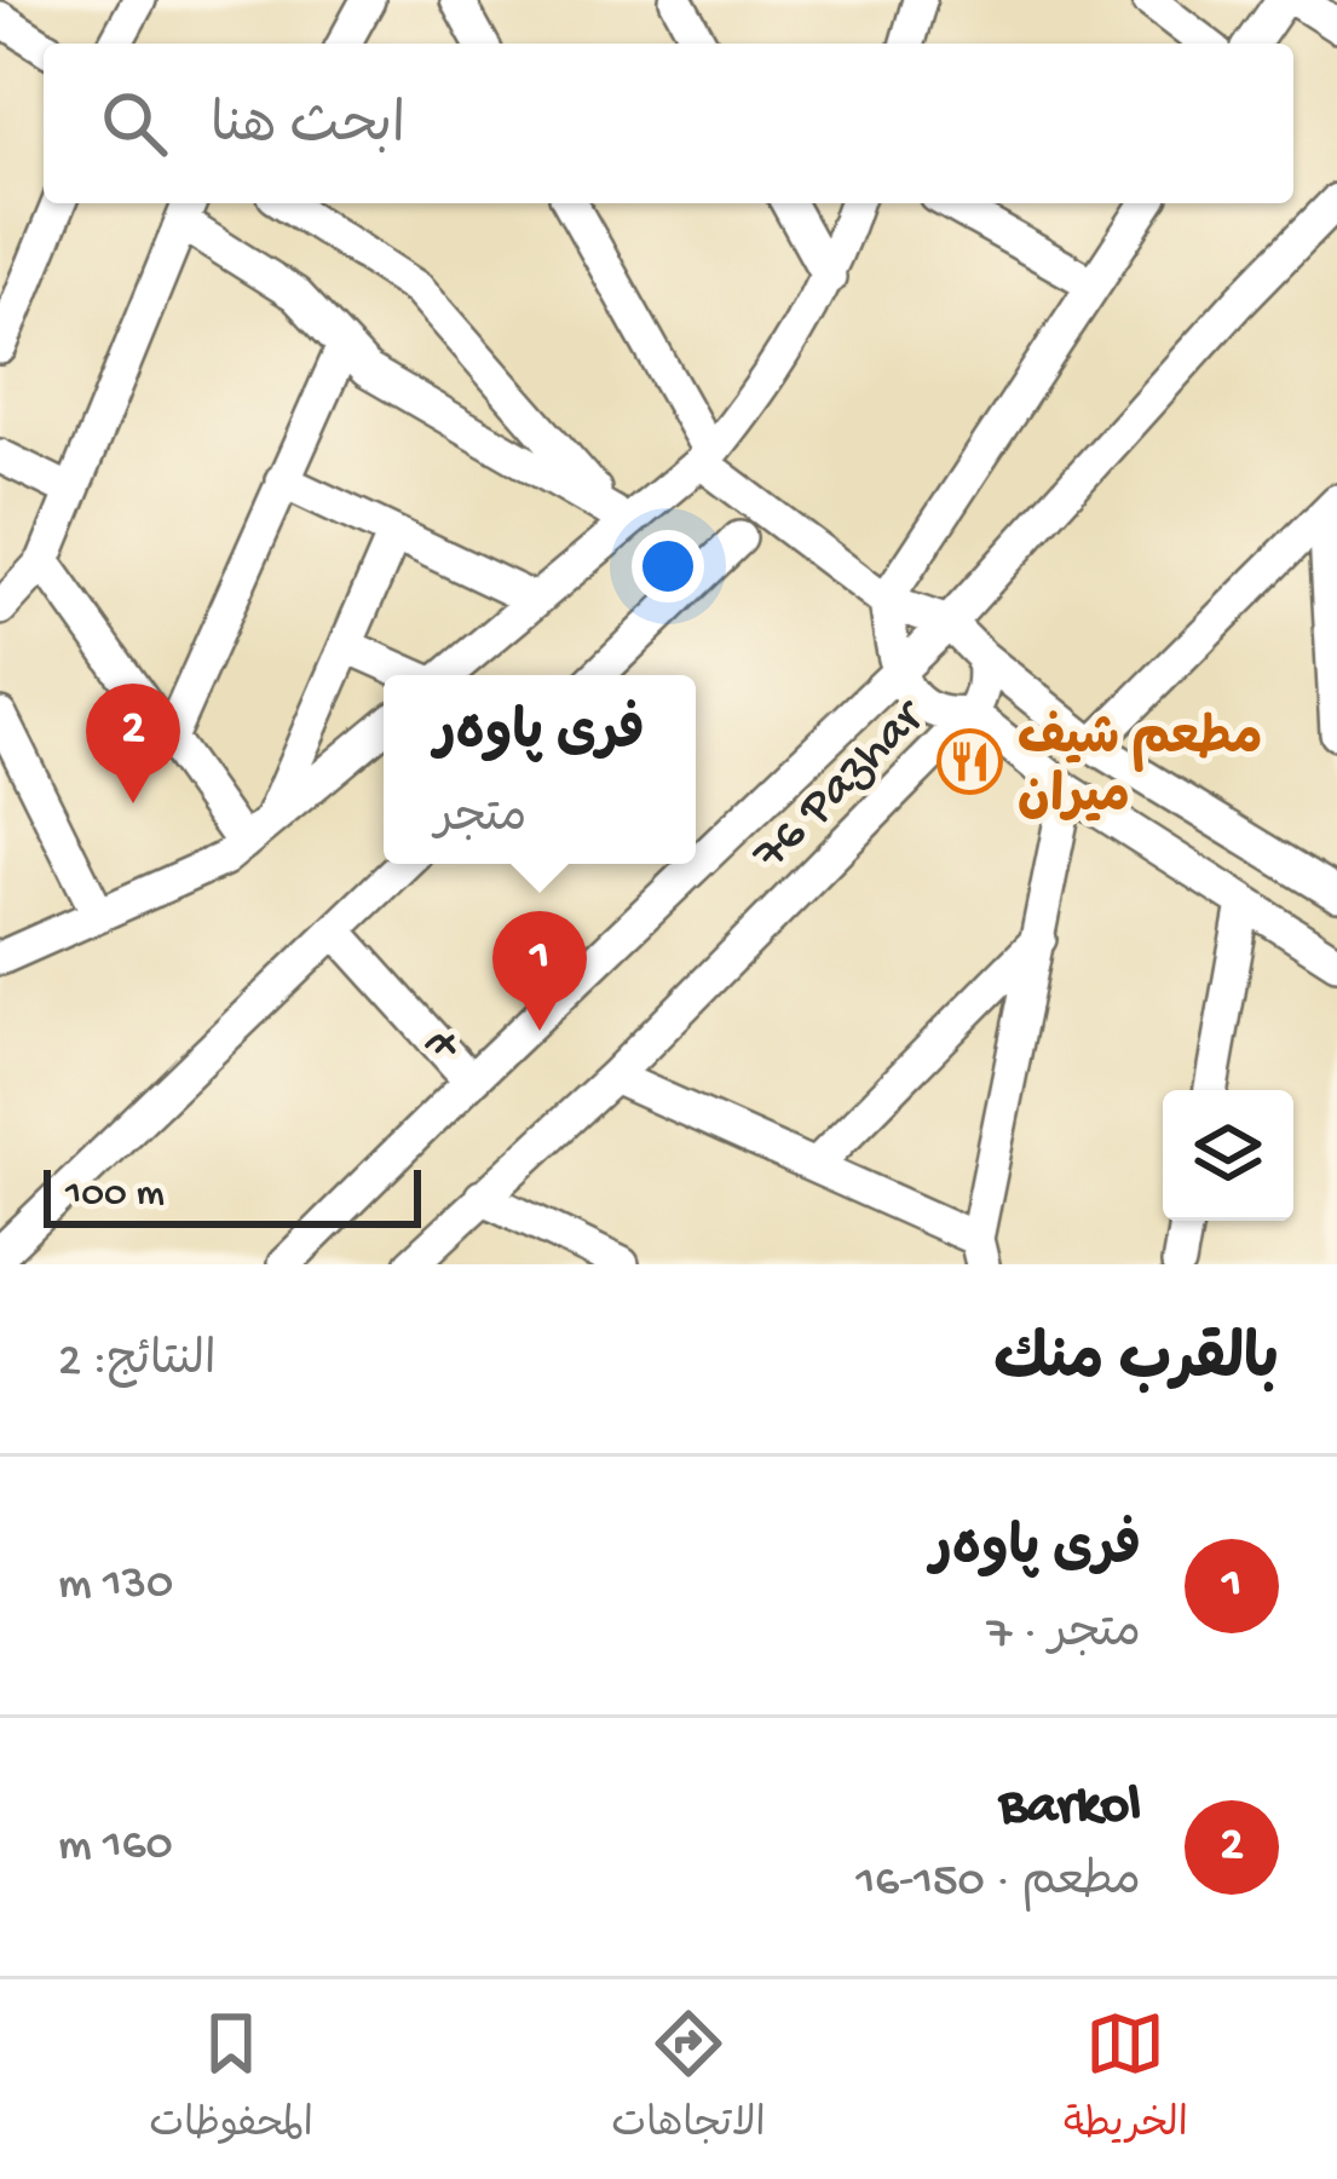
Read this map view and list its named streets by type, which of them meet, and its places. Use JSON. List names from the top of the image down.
{
  "streets": {
    "street": ["76 Pazhar", "7"]
  },
  "crossings": [
    ["76 Pazhar", "7"]
  ],
  "places": {
    "restaurant": ["مطعم شيف ميران"]
  },
  "scale_bar": "100 m",
  "page": {
    "search": "ابحث هنا",
    "popup": ["فری پاوەر", "متجر"],
    "pins": ["2", "1"],
    "scale": "100 m",
    "heading": ["بالقرب منك", "النتائج: 2"],
    "list": [
      {
        "mark": "1",
        "name": "فری پاوەر",
        "note": "متجر · 7",
        "value": "130 m"
      },
      {
        "mark": "2",
        "name": "Barkol",
        "note": "مطعم · 150-16",
        "value": "160 m"
      }
    ],
    "nav": ["الخريطة", "الاتجاهات", "المحفوظات"]
  }
}
